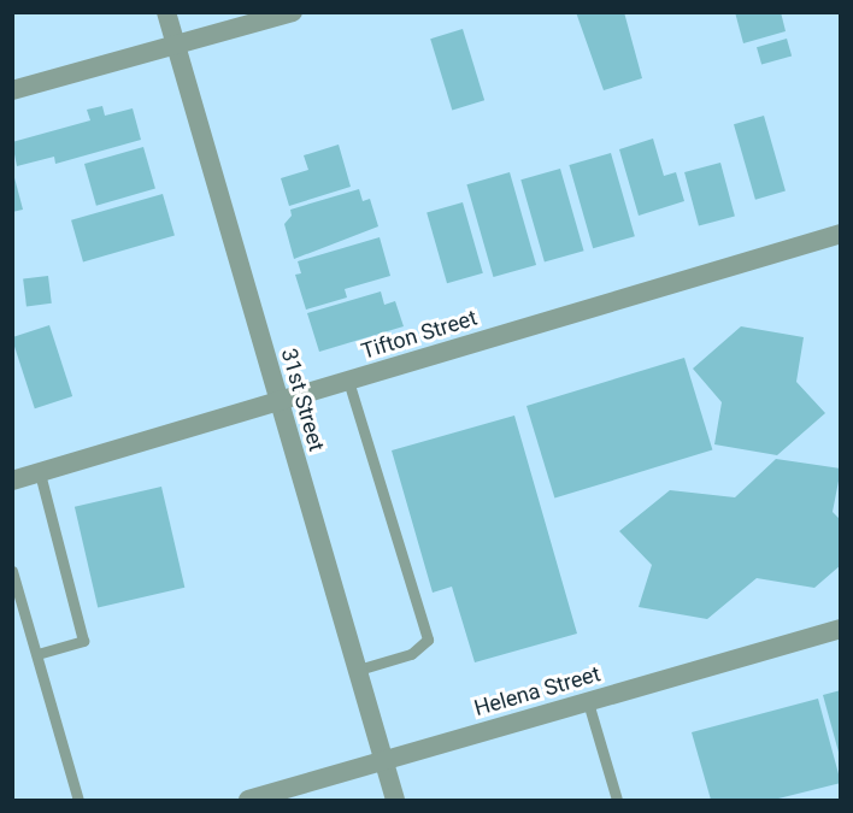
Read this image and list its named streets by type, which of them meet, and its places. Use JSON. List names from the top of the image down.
{
  "streets": {
    "street": ["Tifton Street", "31st Street", "Helena Street"]
  },
  "crossings": [
    ["Tifton Street", "31st Street"],
    ["31st Street", "Helena Street"]
  ]
}
